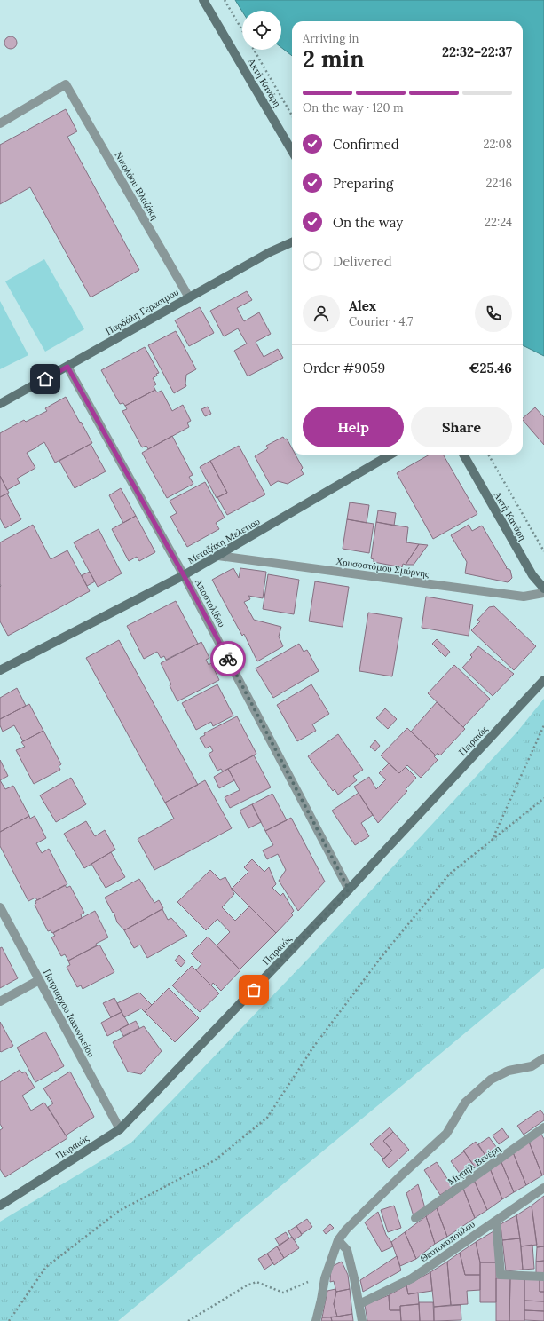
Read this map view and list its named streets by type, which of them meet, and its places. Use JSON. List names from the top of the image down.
{
  "streets": {
    "street": [
      "Ακτή Κανάρη",
      "Νικολάου Βλαζάκη",
      "Παρδάλη Γερασίμου",
      "Μεταξάκη Μελετίου",
      "Χρυσοστόμου Σμύρνης",
      "Αποστολίδου",
      "Πειραιώς",
      "Πατριαρχου Ιωαννικείου",
      "Μιχαήλ Βενέρη",
      "Θεοτοκοπούλου"
    ]
  },
  "crossings": [
    ["Νικολάου Βλαζάκη", "Παρδάλη Γερασίμου"],
    ["Παρδάλη Γερασίμου", "Αποστολίδου"],
    ["Μεταξάκη Μελετίου", "Χρυσοστόμου Σμύρνης"],
    ["Μεταξάκη Μελετίου", "Αποστολίδου"],
    ["Αποστολίδου", "Πειραιώς"],
    ["Πειραιώς", "Πατριαρχου Ιωαννικείου"]
  ],
  "page": {
    "heading": ["2 min", "Arriving in", "22:32–22:37"],
    "panel": [
      "Alex",
      "Courier · 4.7",
      "Order #9059",
      "€25.46"
    ],
    "bar": "On the way · 120 m",
    "list": [
      ["Confirmed", "22:08"],
      ["Preparing", "22:16"],
      ["On the way", "22:24"],
      "Delivered"
    ],
    "buttons": ["Help", "Share"]
  }
}
